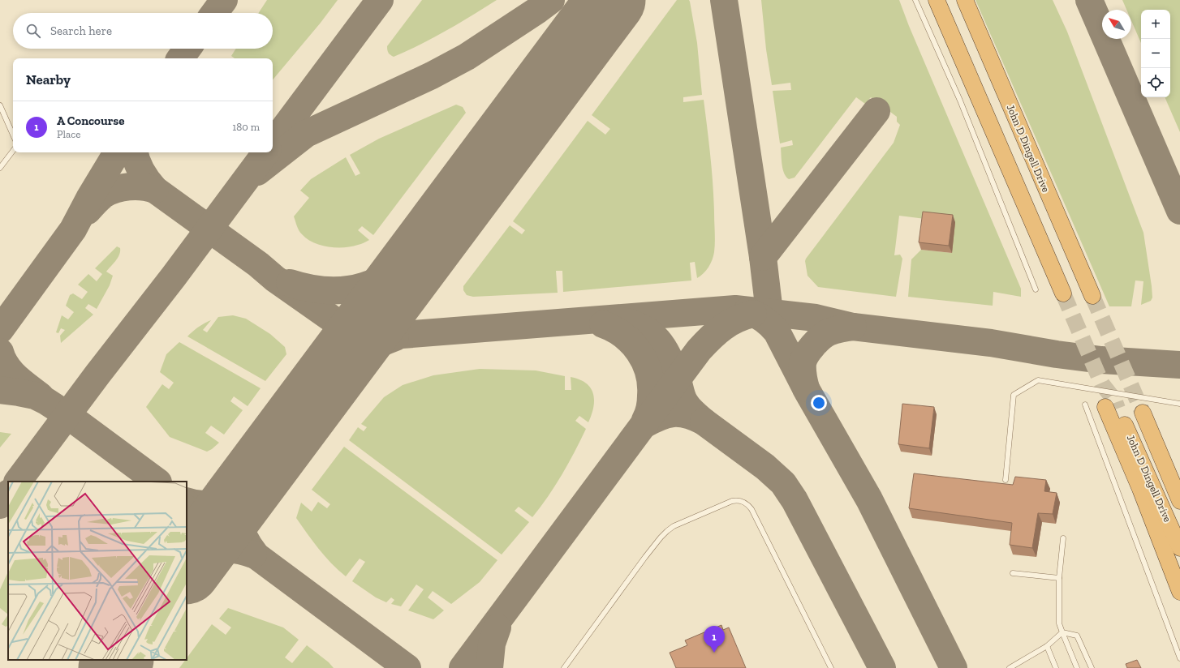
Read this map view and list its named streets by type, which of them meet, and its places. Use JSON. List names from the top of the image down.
{
  "streets": {
    "highway": ["John D Dingell Drive"]
  },
  "north": "top left",
  "page": {
    "map_buttons": ["+", "−"],
    "search": "Search here",
    "heading": "Nearby",
    "list": [
      {
        "mark": "1",
        "name": "A Concourse",
        "note": "Place",
        "value": "180 m"
      }
    ],
    "pins": "1"
  }
}
